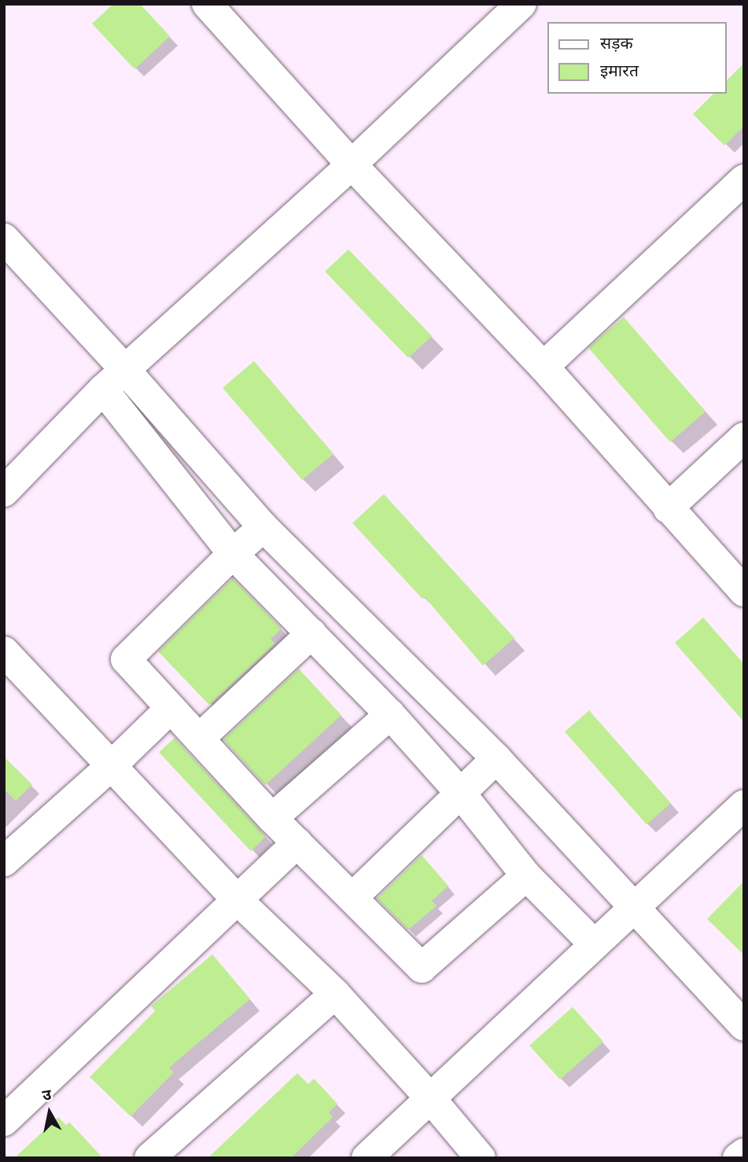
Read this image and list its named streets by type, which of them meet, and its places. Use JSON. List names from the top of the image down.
{
  "legend": ["सड़क", "इमारत"],
  "north": "top"
}
